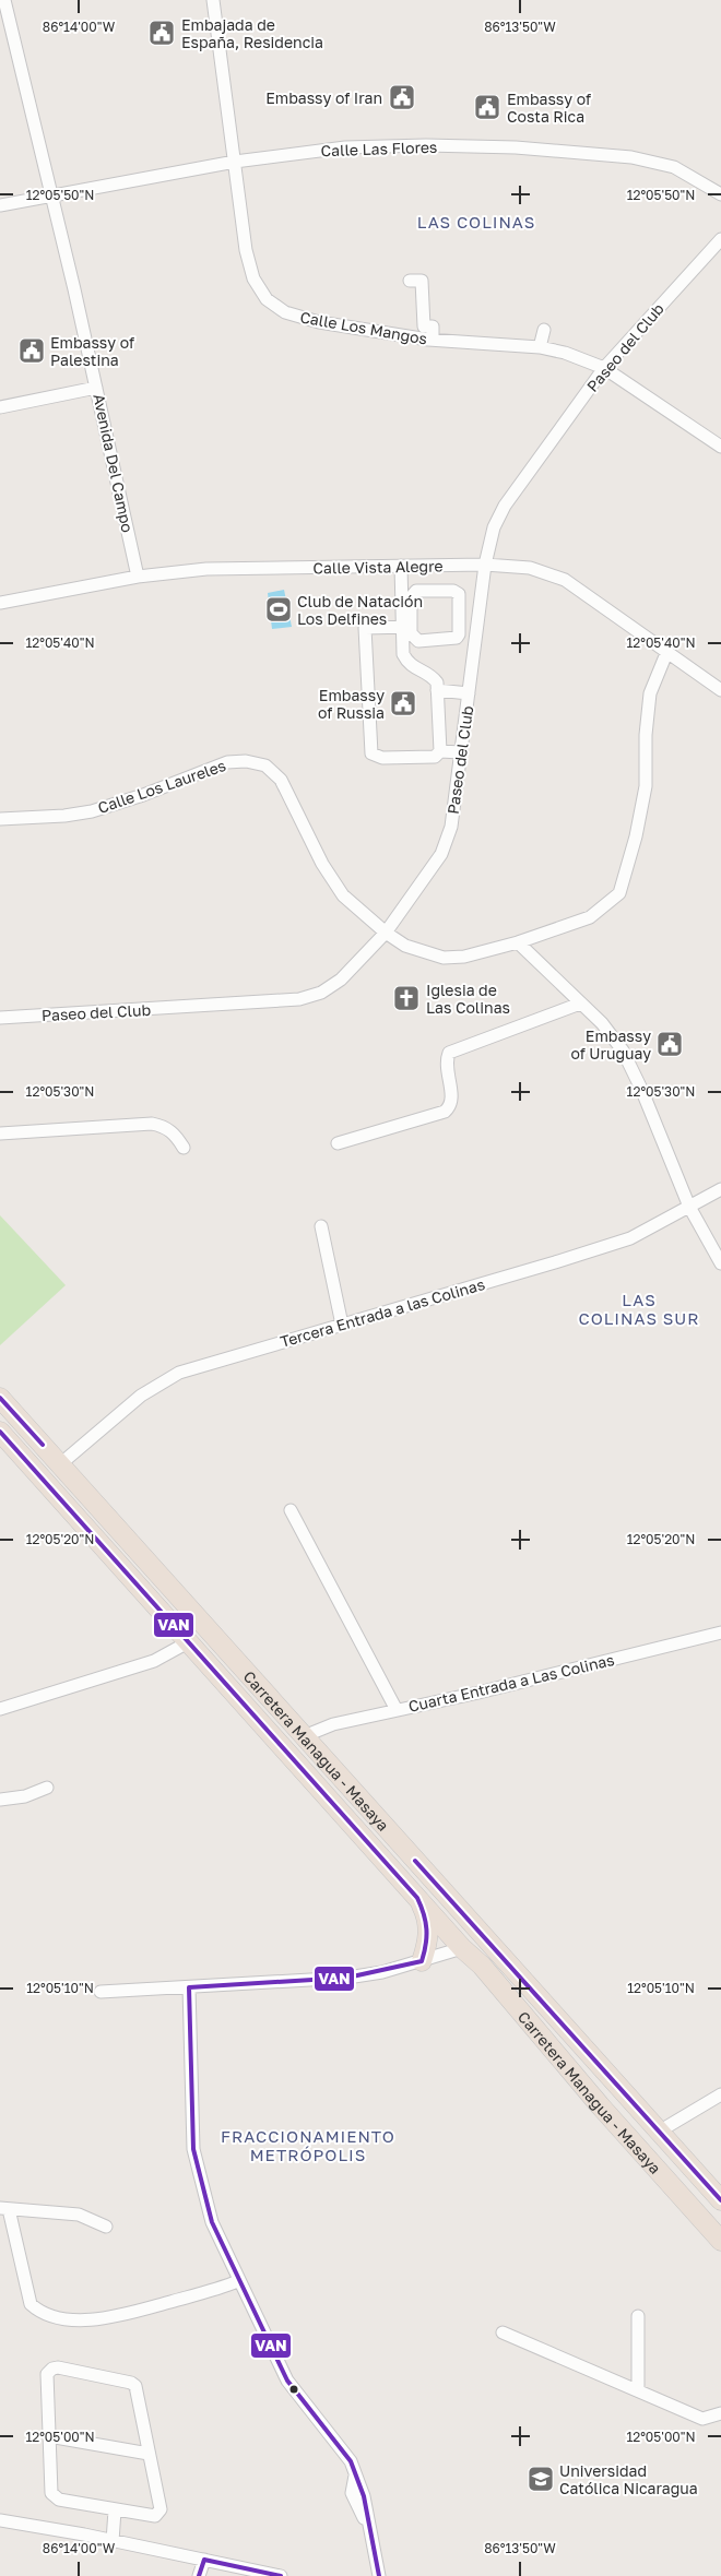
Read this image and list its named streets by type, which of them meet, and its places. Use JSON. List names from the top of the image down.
{
  "streets": {
    "highway": ["Carretera Managua - Masaya"],
    "street": [
      "Calle Las Flores",
      "Calle Los Mangos",
      "Paseo del Club",
      "Avenida Del Campo",
      "Calle Vista Alegre",
      "Calle Los Laureles",
      "Tercera Entrada a las Colinas",
      "Cuarta Entrada a Las Colinas"
    ]
  },
  "crossings": [
    ["Calle Las Flores", "Calle Los Mangos"],
    ["Calle Las Flores", "Avenida Del Campo"],
    ["Calle Los Mangos", "Paseo del Club"],
    ["Paseo del Club", "Calle Vista Alegre"],
    ["Paseo del Club", "Calle Los Laureles"],
    ["Avenida Del Campo", "Calle Vista Alegre"],
    ["Calle Vista Alegre", "Calle Los Laureles"],
    ["Tercera Entrada a las Colinas", "Carretera Managua - Masaya"],
    ["Cuarta Entrada a Las Colinas", "Carretera Managua - Masaya"]
  ],
  "districts": ["LAS COLINAS", "LAS COLINAS SUR", "FRACCIONAMIENTO METRÓPOLIS"],
  "places": {
    "public building": [
      "Embajada de España, Residencia",
      "Embassy of Iran",
      "Embassy of Costa Rica",
      "Embassy of Palestina",
      "Embassy of Russia",
      "Embassy of Uruguay"
    ],
    "sports": ["Club de Natación Los Delfines"],
    "church": ["Iglesia de Las Colinas"],
    "school or university": ["Universidad Católica Nicaragua"]
  },
  "lines": ["transit line VAN"],
  "coordinates": [
    "86°14'00\"W",
    "86°13'50\"W",
    "12°05'50\"N",
    "12°05'40\"N",
    "12°05'30\"N",
    "12°05'20\"N",
    "12°05'10\"N",
    "12°05'00\"N"
  ]
}
